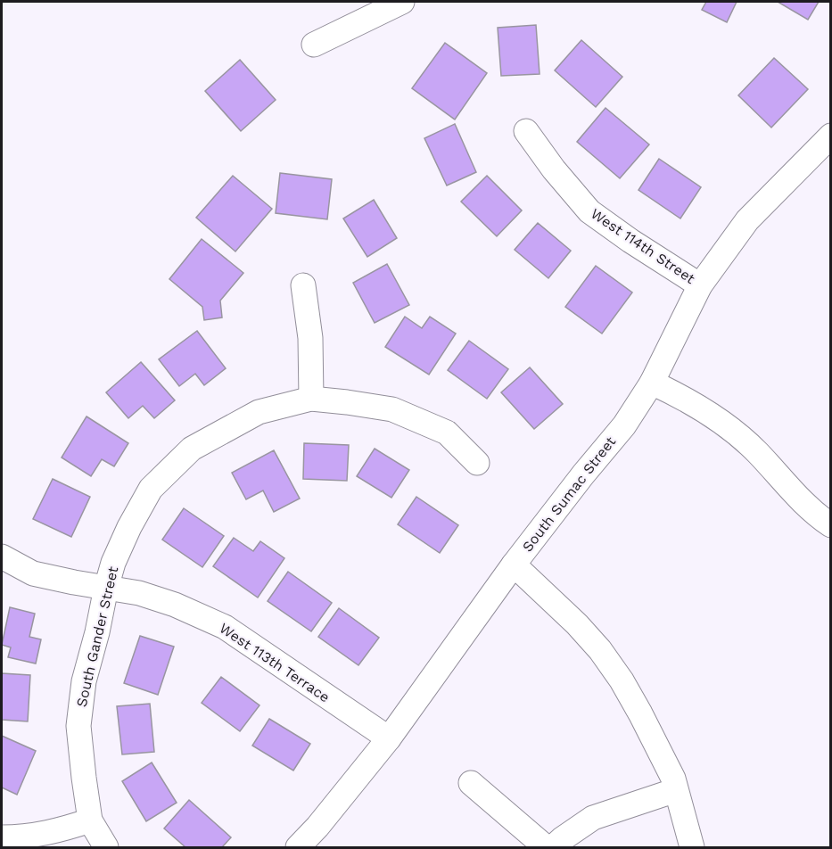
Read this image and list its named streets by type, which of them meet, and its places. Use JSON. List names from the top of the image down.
{
  "streets": {
    "street": [
      "West 114th Street",
      "South Sumac Street",
      "South Gander Street",
      "West 113th Terrace"
    ]
  },
  "crossings": [
    ["West 114th Street", "South Sumac Street"],
    ["South Sumac Street", "West 113th Terrace"],
    ["South Gander Street", "West 113th Terrace"]
  ]
}
